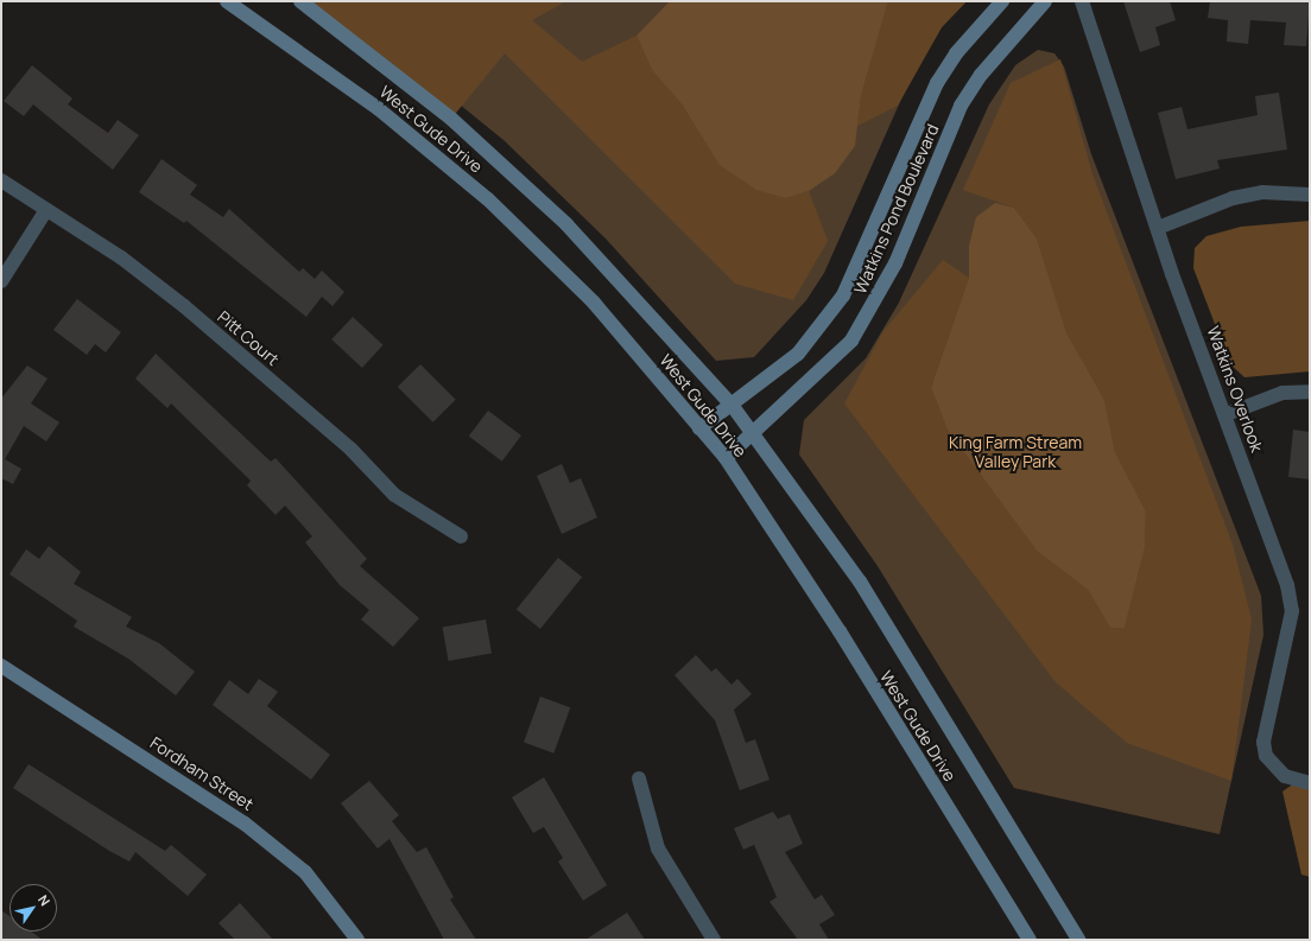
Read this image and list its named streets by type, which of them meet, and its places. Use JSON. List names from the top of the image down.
{
  "streets": {
    "main road": ["West Gude Drive", "Watkins Pond Boulevard", "Fordham Street"],
    "street": ["Pitt Court", "Watkins Overlook"]
  },
  "crossings": [
    ["West Gude Drive", "Watkins Pond Boulevard"]
  ],
  "parks": ["King Farm Stream Valley Park"],
  "north": "top right"
}
